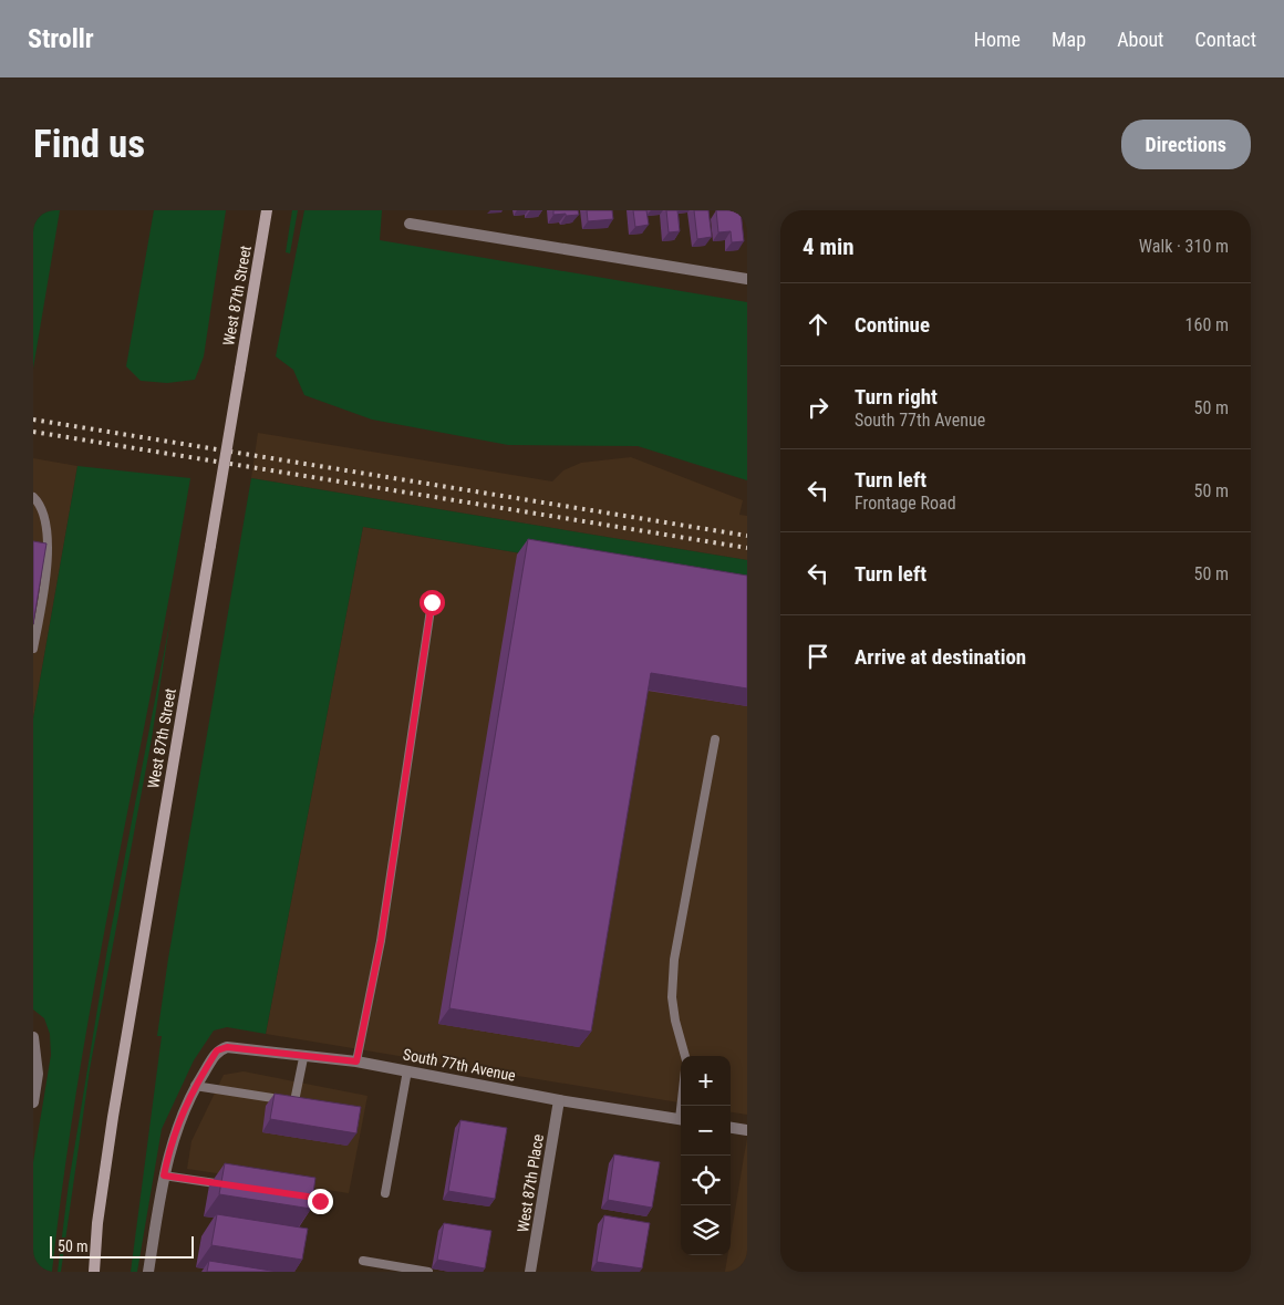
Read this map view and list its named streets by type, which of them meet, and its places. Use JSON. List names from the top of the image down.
{
  "streets": {
    "main road": ["West 87th Street"],
    "street": ["South 77th Avenue", "West 87th Place"]
  },
  "crossings": [
    ["South 77th Avenue", "West 87th Place"]
  ],
  "scale_bar": "50 m",
  "page": {
    "header": "Strollr",
    "nav": [
      "Home",
      "Map",
      "About",
      "Contact"
    ],
    "buttons": "Directions",
    "title": "Find us",
    "heading": ["4 min", "Walk · 310 m"],
    "list": [
      ["Continue", "160 m"],
      ["Turn right", "South 77th Avenue", "50 m"],
      ["Turn left", "Frontage Road", "50 m"],
      ["Turn left", "50 m"],
      "Arrive at destination"
    ],
    "map_buttons": ["+", "−"],
    "scale": "50 m"
  }
}
